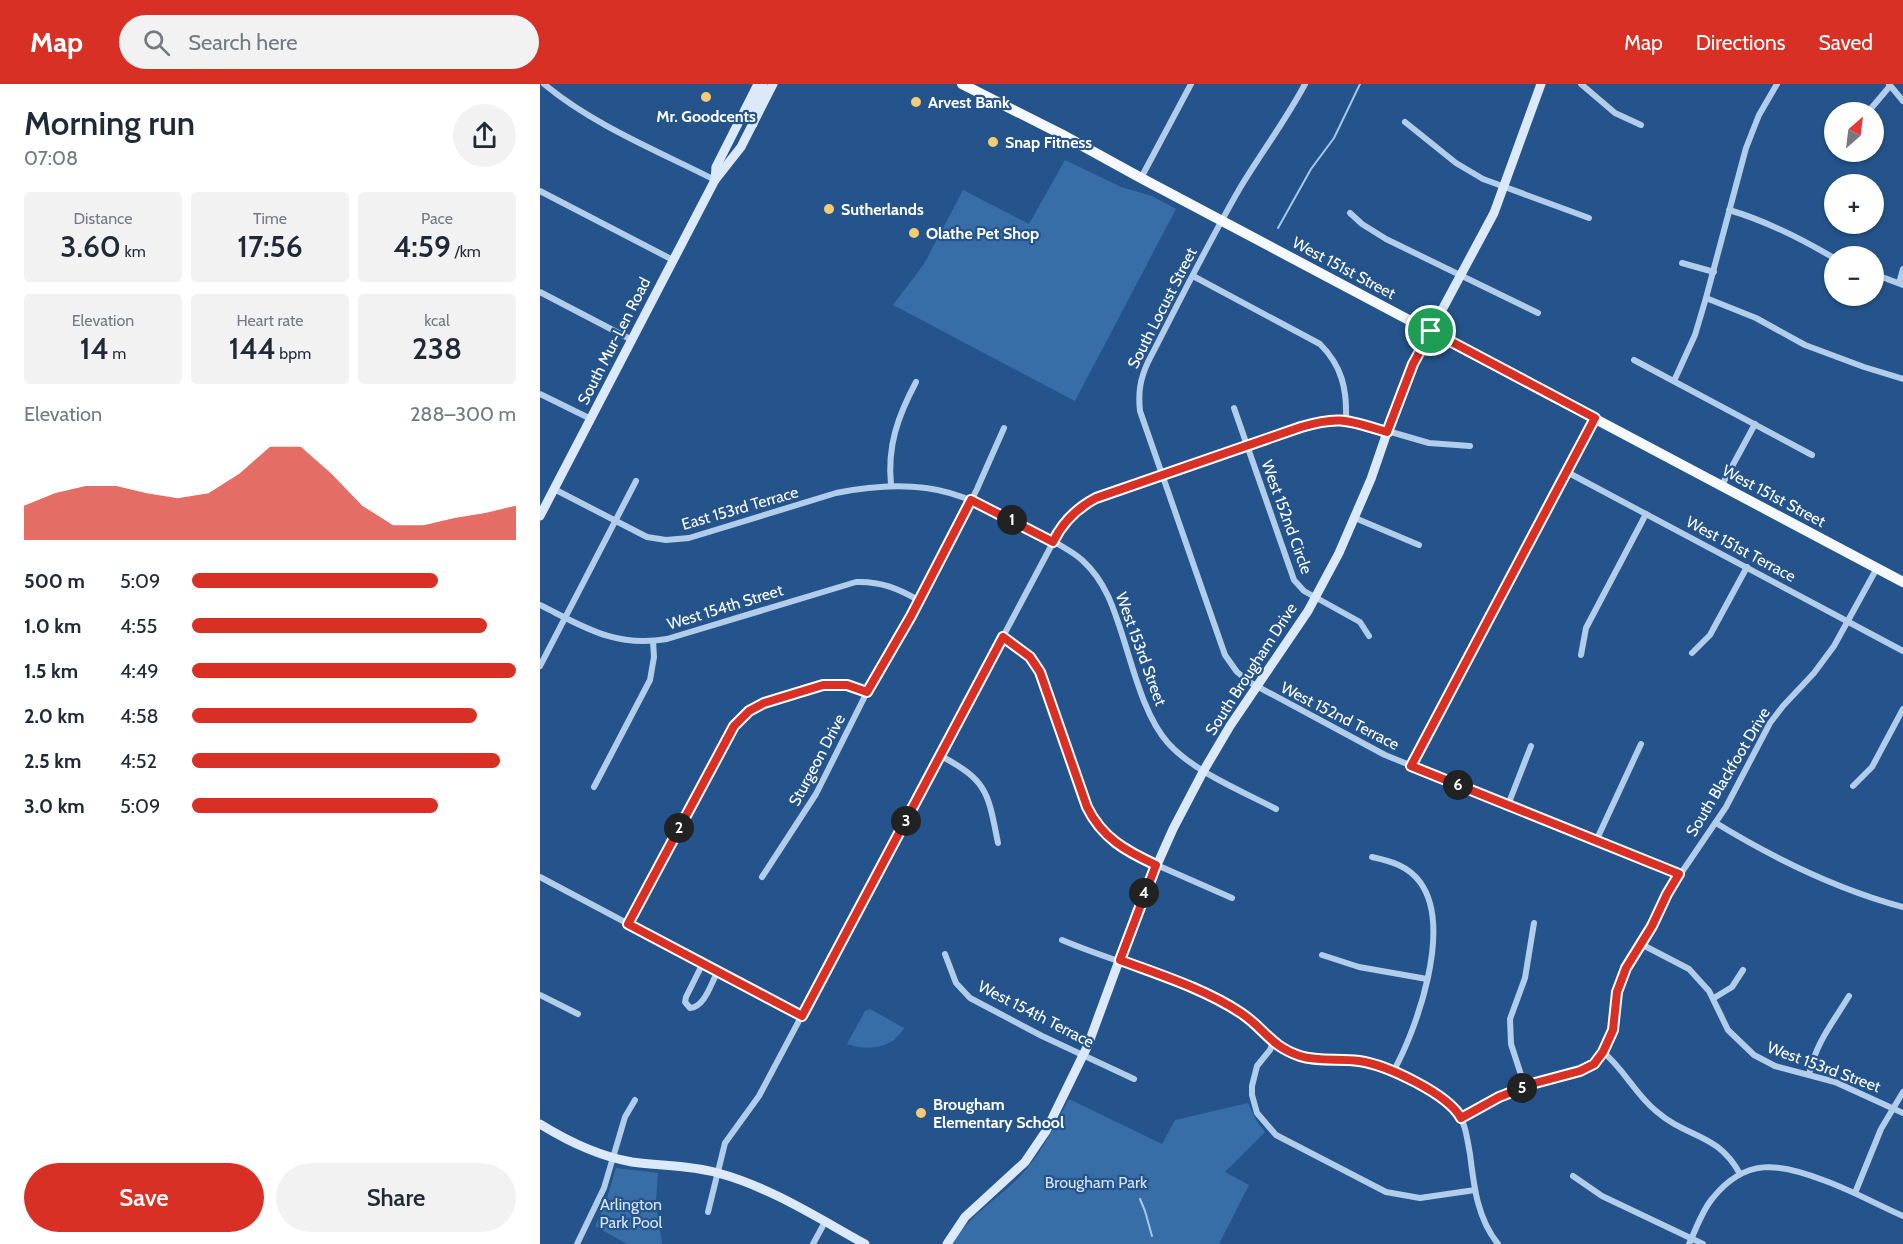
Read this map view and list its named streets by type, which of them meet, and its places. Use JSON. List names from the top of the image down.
{
  "streets": {
    "main road": ["West 151st Street"],
    "street": [
      "South Locust Street",
      "South Mur-Len Road",
      "East 153rd Terrace",
      "West 152nd Circle",
      "West 151st Terrace",
      "West 154th Street",
      "West 153rd Street",
      "South Brougham Drive",
      "West 152nd Terrace",
      "Sturgeon Drive",
      "South Blackfoot Drive",
      "West 154th Terrace"
    ]
  },
  "crossings": [
    ["West 151st Street", "South Locust Street"],
    ["West 151st Street", "South Brougham Drive"],
    ["West 151st Street", "South Blackfoot Drive"],
    ["South Locust Street", "South Brougham Drive"],
    ["South Locust Street", "West 152nd Terrace"],
    ["South Mur-Len Road", "East 153rd Terrace"],
    ["East 153rd Terrace", "West 153rd Street"],
    ["West 152nd Circle", "South Brougham Drive"],
    ["West 151st Terrace", "South Blackfoot Drive"],
    ["West 154th Street", "Sturgeon Drive"],
    ["West 153rd Street", "South Brougham Drive"],
    ["West 153rd Street", "Sturgeon Drive"],
    ["West 153rd Street", "South Blackfoot Drive"],
    ["South Brougham Drive", "West 152nd Terrace"],
    ["South Brougham Drive", "West 154th Terrace"],
    ["West 152nd Terrace", "South Blackfoot Drive"]
  ],
  "parks": ["Brougham Park", "Arlington Park Pool"],
  "places": [
    "Mr. Goodcents",
    "Arvest Bank",
    "Snap Fitness",
    "Sutherlands",
    "Olathe Pet Shop",
    "Brougham Elementary School"
  ],
  "north": "top right",
  "page": {
    "header": "Map",
    "search": "Search here",
    "nav": ["Map", "Directions", "Saved"],
    "heading": ["Morning run", "07:08"],
    "map_buttons": ["+", "−"],
    "stats": [
      ["Distance", "3.60 km"],
      ["Time", "17:56"],
      ["Pace", "4:59 /km"],
      ["Elevation", "14 m"],
      ["Heart rate", "144 bpm"],
      ["kcal", "238"]
    ],
    "chart": ["Elevation", "288–300 m"],
    "pins": [
      "1",
      "6",
      "3",
      "2",
      "4",
      "5"
    ],
    "list": [
      {
        "name": "500 m",
        "note": "5:09"
      },
      {
        "name": "1.0 km",
        "note": "4:55"
      },
      {
        "name": "1.5 km",
        "note": "4:49"
      },
      {
        "name": "2.0 km",
        "note": "4:58"
      },
      {
        "name": "2.5 km",
        "note": "4:52"
      },
      {
        "name": "3.0 km",
        "note": "5:09"
      }
    ],
    "buttons": ["Save", "Share"]
  }
}
